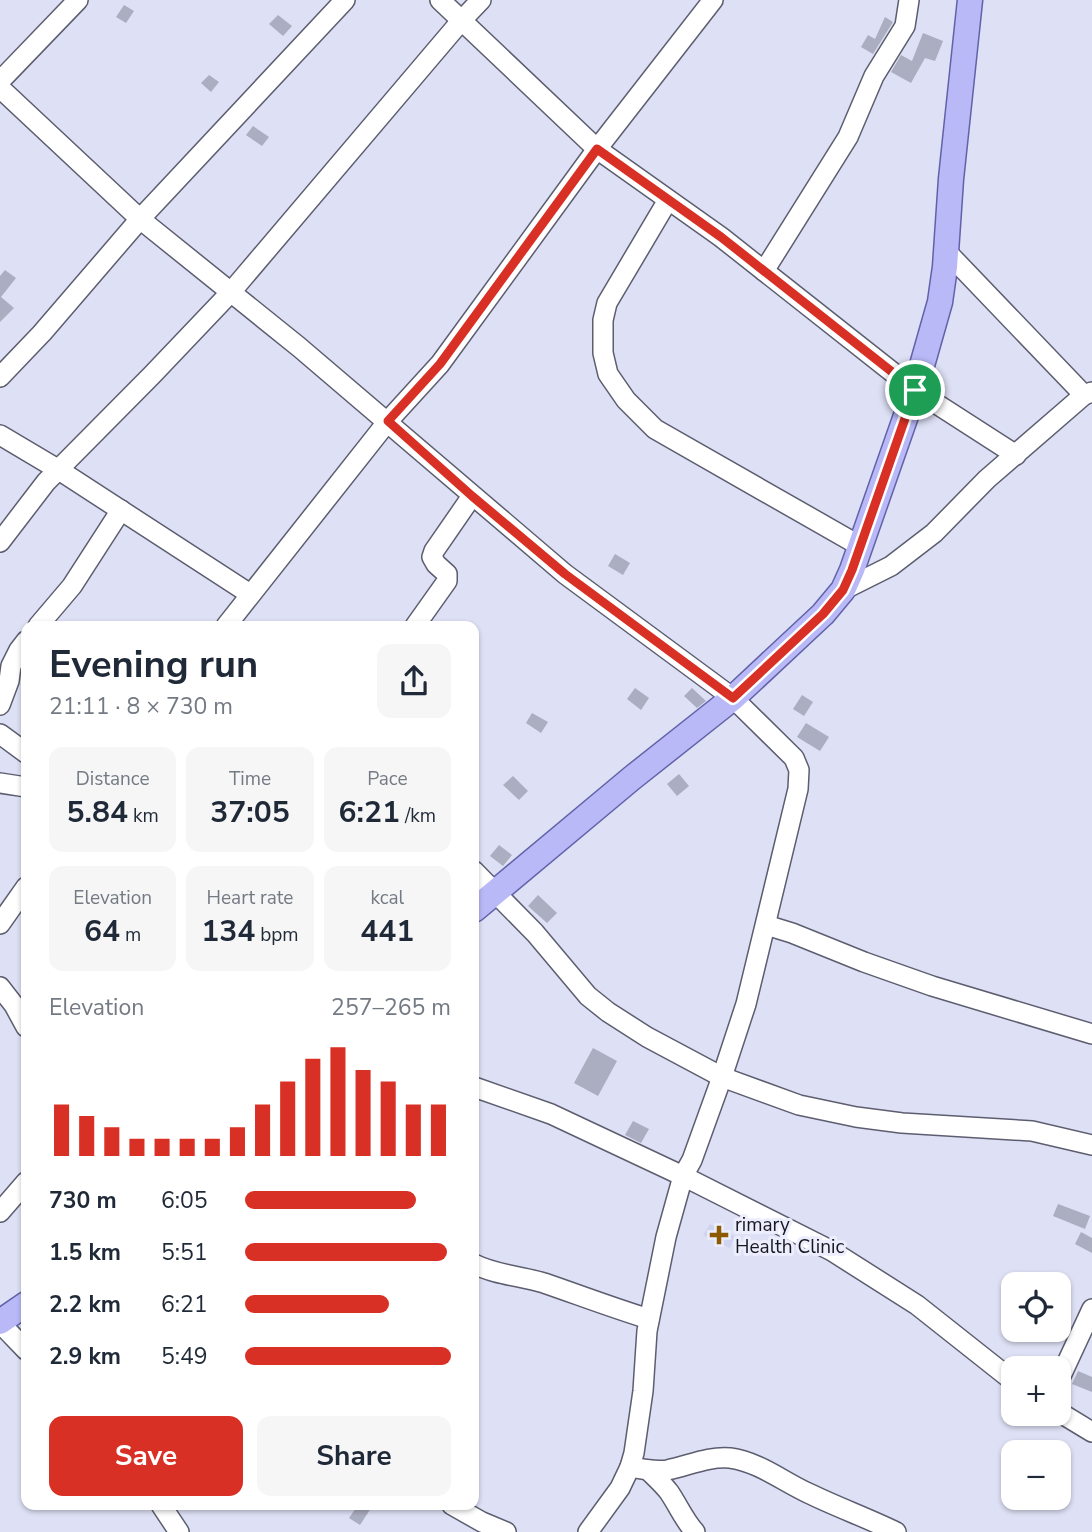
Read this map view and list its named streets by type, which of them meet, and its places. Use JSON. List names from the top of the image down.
{
  "places": {
    "health": ["rimary Health Clinic"]
  },
  "page": {
    "heading": ["Evening run", "21:11 · 8 × 730 m"],
    "stats": [
      ["Distance", "5.84 km"],
      ["Time", "37:05"],
      ["Pace", "6:21 /km"],
      ["Elevation", "64 m"],
      ["Heart rate", "134 bpm"],
      ["kcal", "441"]
    ],
    "chart": ["Elevation", "257–265 m"],
    "list": [
      {
        "name": "730 m",
        "note": "6:05"
      },
      {
        "name": "1.5 km",
        "note": "5:51"
      },
      {
        "name": "2.2 km",
        "note": "6:21"
      },
      {
        "name": "2.9 km",
        "note": "5:49"
      }
    ],
    "map_buttons": ["+", "−"],
    "buttons": ["Save", "Share"]
  }
}
